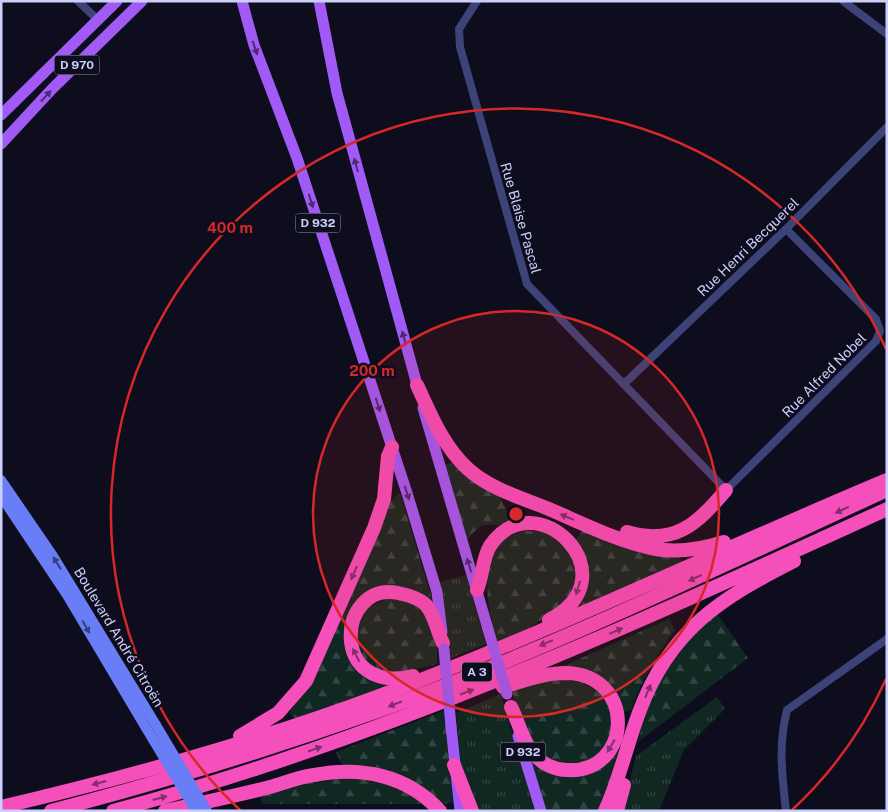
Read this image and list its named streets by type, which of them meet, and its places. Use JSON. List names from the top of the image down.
{
  "streets": {
    "highway": ["A 3"],
    "main road": ["D 970", "D 932", "Boulevard André Citroën"],
    "street": ["Rue Blaise Pascal", "Rue Henri Becquerel", "Rue Alfred Nobel"]
  },
  "crossings": [
    ["Rue Blaise Pascal", "Rue Henri Becquerel"],
    ["Rue Blaise Pascal", "Rue Alfred Nobel"],
    ["Rue Henri Becquerel", "Rue Alfred Nobel"]
  ],
  "rings": ["400 m", "200 m"]
}
